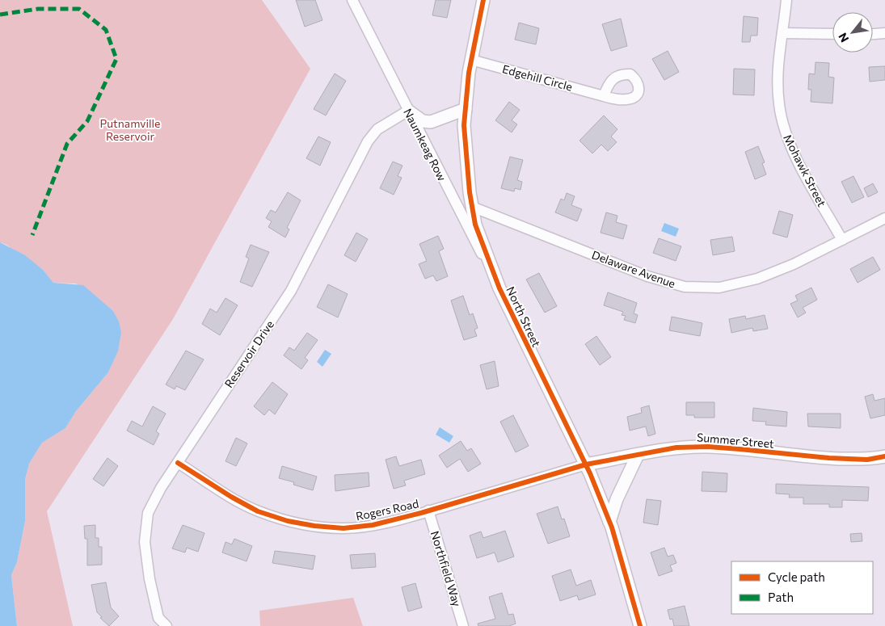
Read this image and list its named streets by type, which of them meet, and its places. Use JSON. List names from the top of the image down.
{
  "streets": {
    "street": [
      "Edgehill Circle",
      "Naumkeag Row",
      "Mohawk Street",
      "Delaware Avenue",
      "North Street",
      "Reservoir Drive",
      "Summer Street",
      "Rogers Road",
      "Northfield Way"
    ]
  },
  "crossings": [
    ["Edgehill Circle", "North Street"],
    ["Naumkeag Row", "North Street"],
    ["Naumkeag Row", "Reservoir Drive"],
    ["Mohawk Street", "Delaware Avenue"],
    ["Delaware Avenue", "North Street"],
    ["North Street", "Summer Street"],
    ["North Street", "Rogers Road"],
    ["Reservoir Drive", "Rogers Road"],
    ["Summer Street", "Rogers Road"],
    ["Rogers Road", "Northfield Way"]
  ],
  "parks": ["Putnamville Reservoir"],
  "legend": ["Cycle path", "Path"],
  "north": "bottom left"
}
